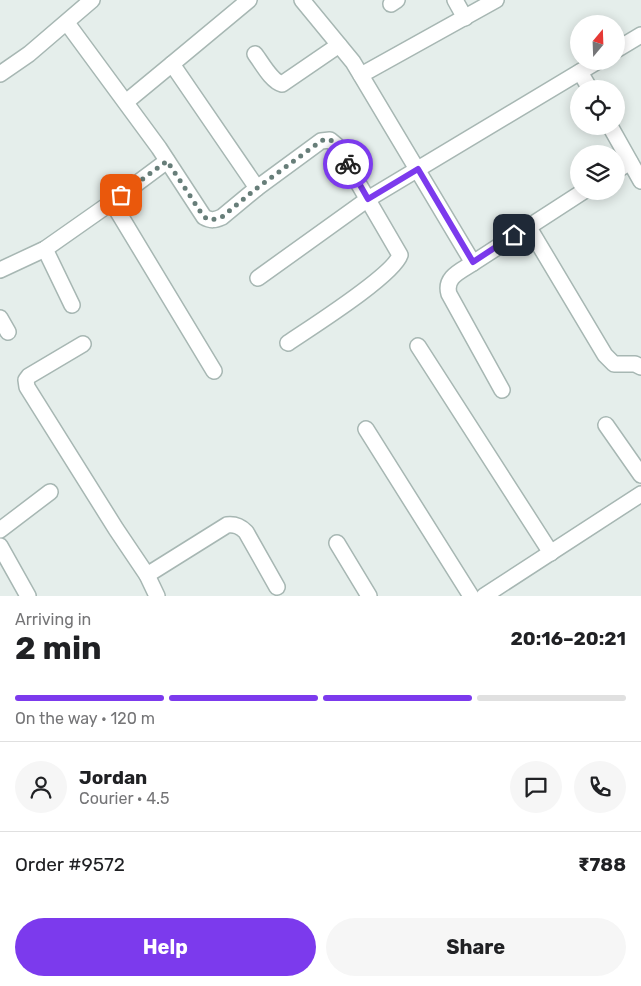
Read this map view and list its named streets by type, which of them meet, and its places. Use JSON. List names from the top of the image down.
{
  "north": "top",
  "page": {
    "heading": ["2 min", "Arriving in", "20:16–20:21"],
    "panel": [
      "Jordan",
      "Courier · 4.5",
      "Order #9572",
      "₹788"
    ],
    "bar": "On the way · 120 m",
    "buttons": ["Help", "Share"]
  }
}
